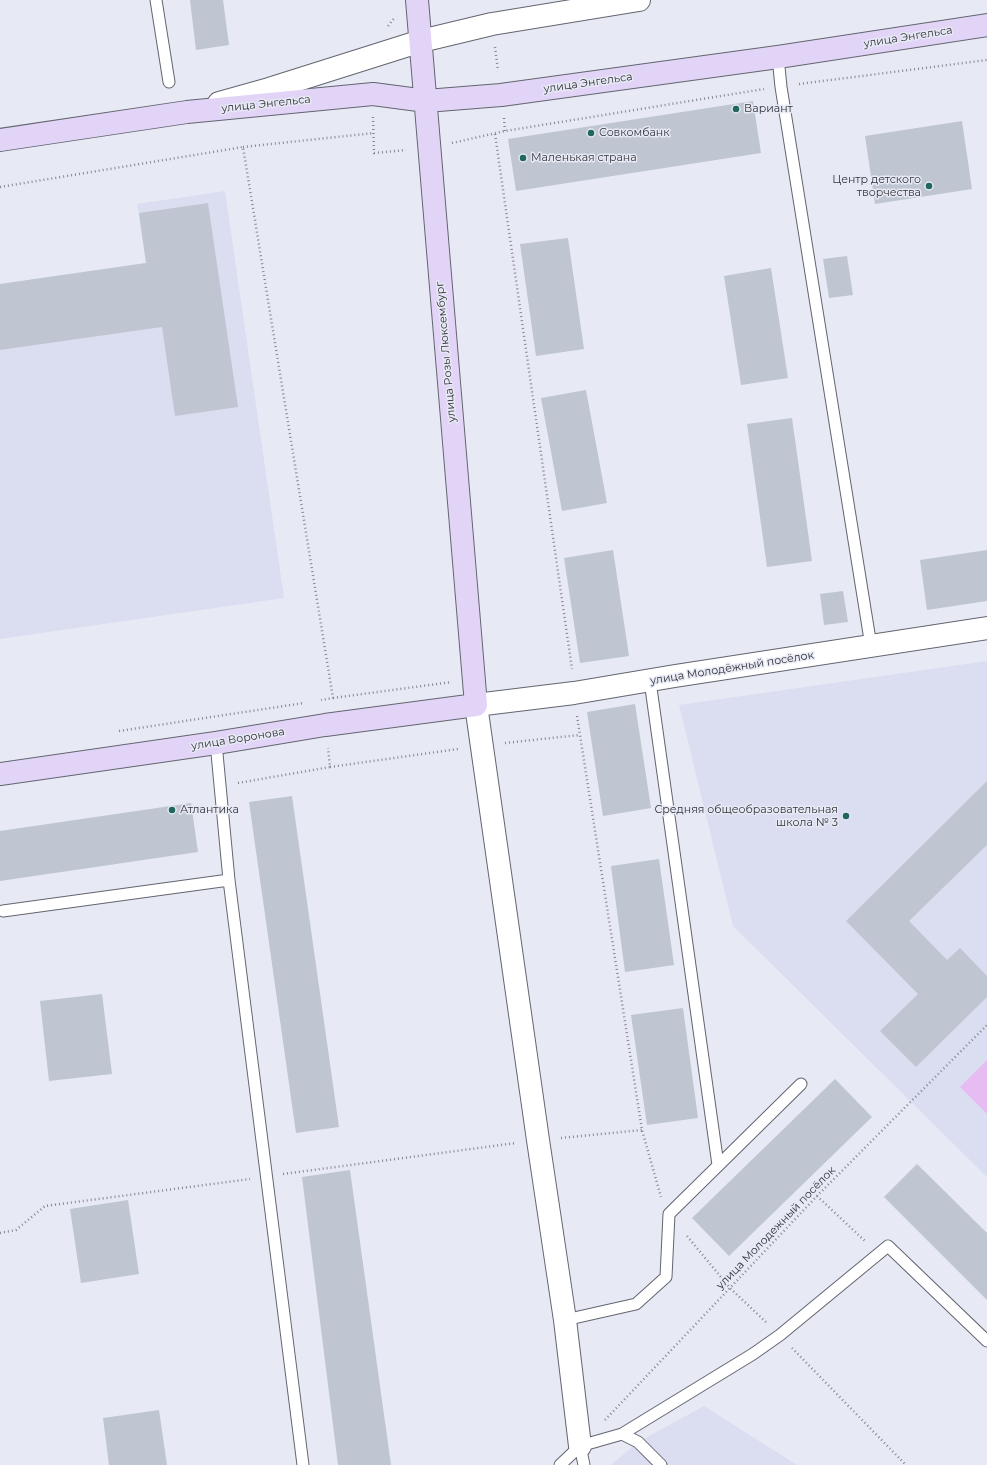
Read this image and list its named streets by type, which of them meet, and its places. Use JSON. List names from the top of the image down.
{
  "streets": {
    "street": [
      "улица Энгельса",
      "улица Розы Люксембург",
      "улица Молодёжный посёлок",
      "улица Воронова"
    ],
    "path": ["улица Молодежный посёлок"]
  },
  "crossings": [
    ["улица Энгельса", "улица Розы Люксембург"],
    ["улица Розы Люксембург", "улица Молодёжный посёлок"],
    ["улица Розы Люксембург", "улица Воронова"],
    ["улица Молодёжный посёлок", "улица Воронова"]
  ],
  "places": [
    "Вариант",
    "Совкомбанк",
    "Маленькая страна",
    "Центр детского творчества",
    "Атлантика",
    "Средняя общеобразовательная школа № 3"
  ]
}
